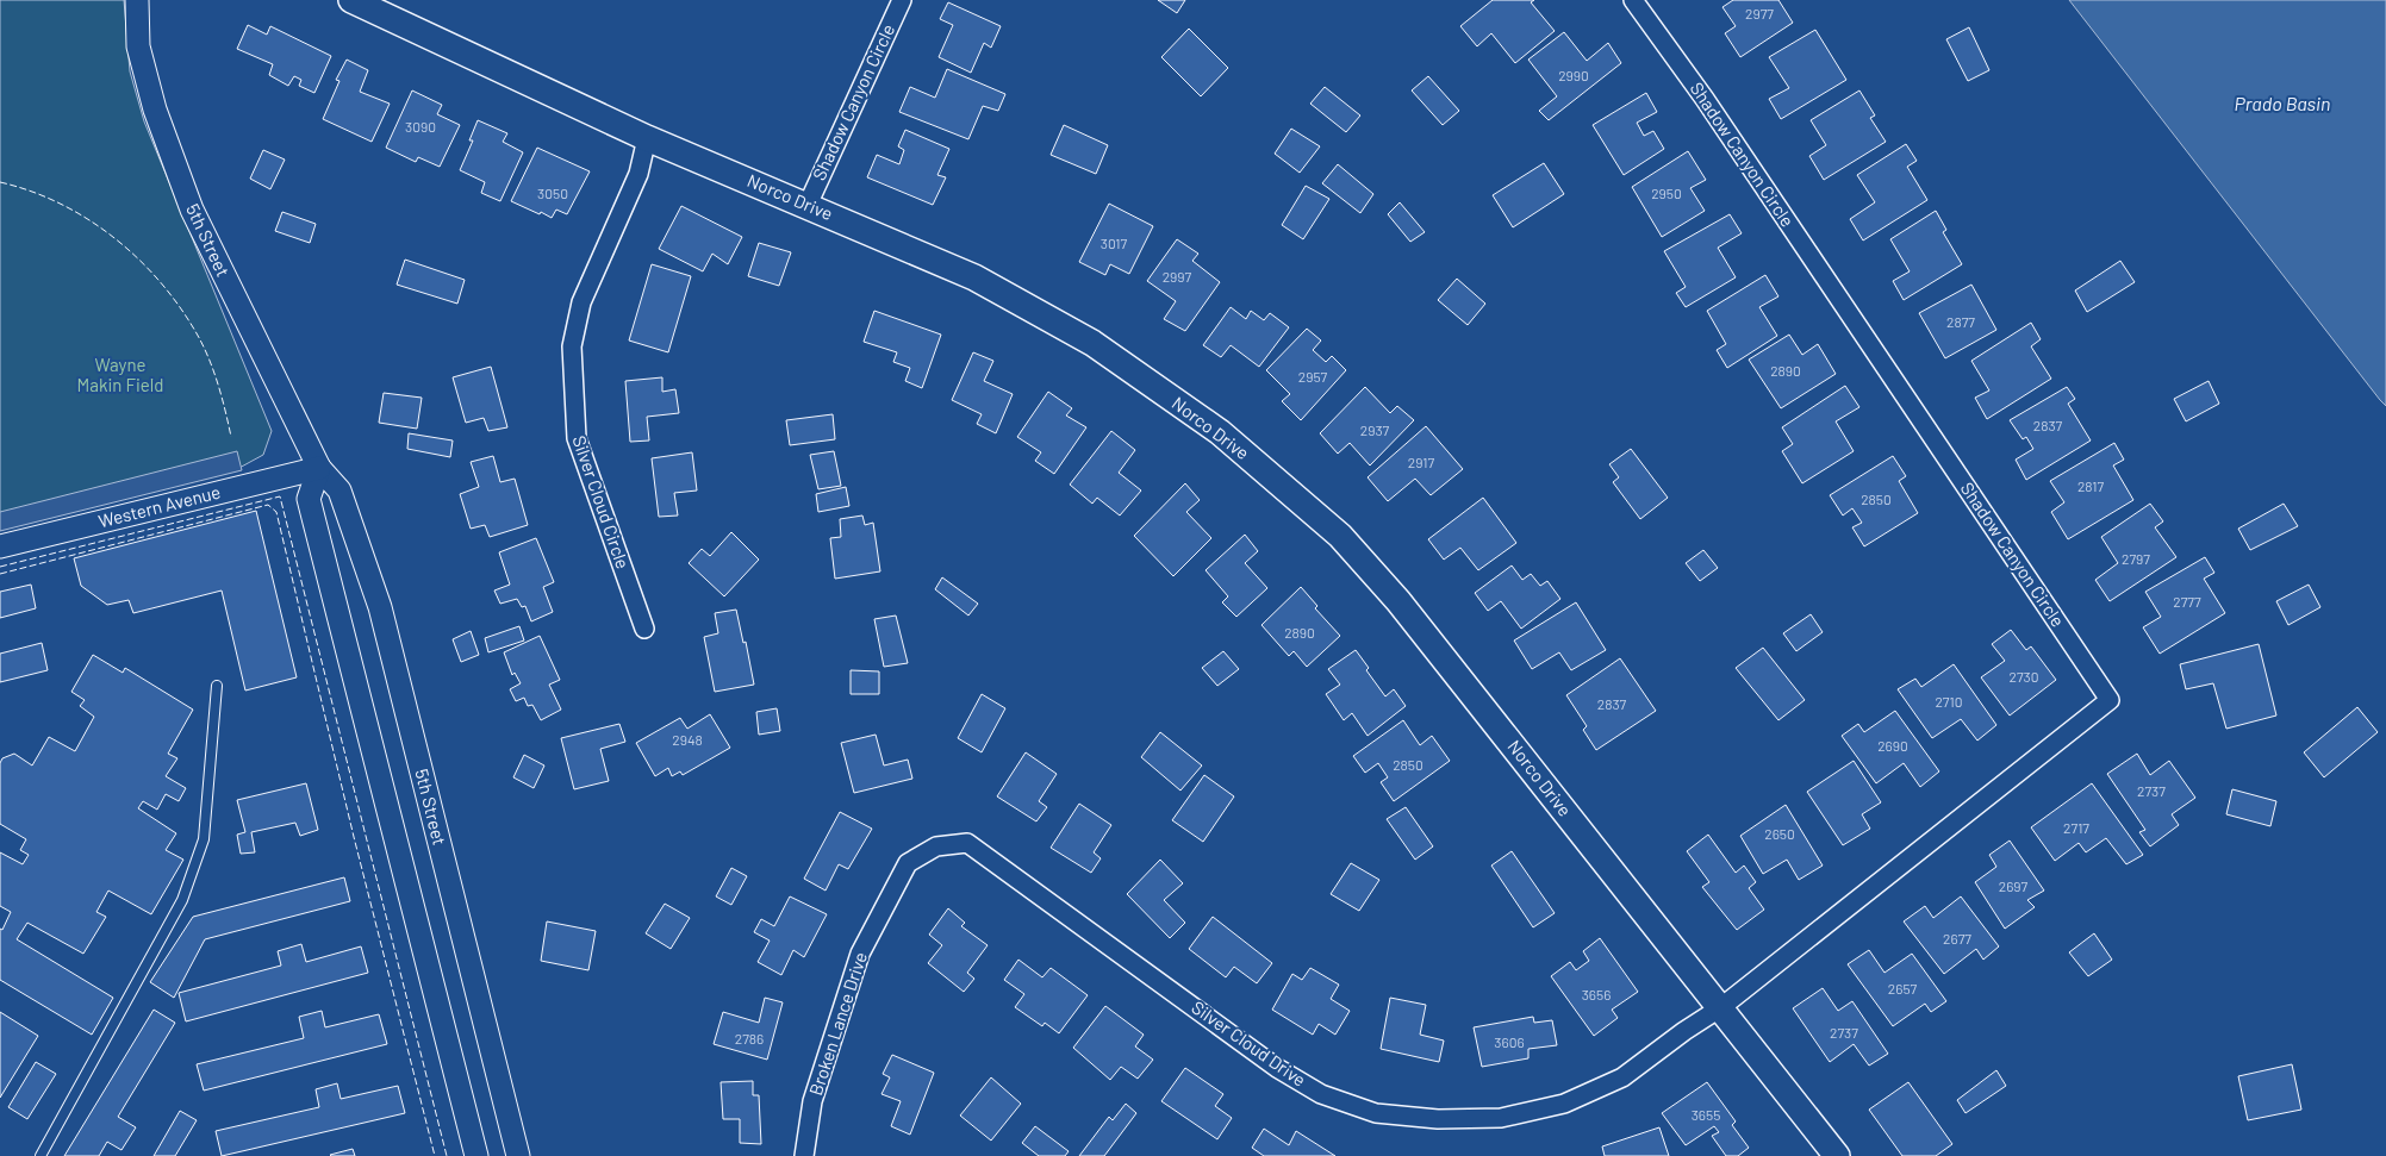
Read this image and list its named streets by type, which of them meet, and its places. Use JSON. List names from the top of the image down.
{
  "streets": {
    "main road": ["Norco Drive"],
    "street": [
      "Shadow Canyon Circle",
      "5th Street",
      "Silver Cloud Circle",
      "Western Avenue",
      "Broken Lance Drive",
      "Silver Cloud Drive"
    ]
  },
  "crossings": [
    ["Shadow Canyon Circle", "Norco Drive"],
    ["Shadow Canyon Circle", "Silver Cloud Drive"],
    ["Norco Drive", "Silver Cloud Circle"],
    ["Norco Drive", "Silver Cloud Drive"],
    ["5th Street", "Western Avenue"],
    ["Broken Lance Drive", "Silver Cloud Drive"]
  ],
  "water": ["Prado Basin"],
  "parks": ["Wayne Makin Field"],
  "house_numbers": [
    "2977",
    "2990",
    "3090",
    "3050",
    "2950",
    "3017",
    "2997",
    "2877",
    "2890",
    "2957",
    "2837",
    "2937",
    "2917",
    "2817",
    "2850",
    "2797",
    "2777",
    "2890",
    "2730",
    "2710",
    "2837",
    "2948",
    "2690",
    "2850",
    "2737",
    "2717",
    "2650",
    "2697",
    "2677",
    "2657",
    "3656",
    "2737",
    "2786",
    "3606",
    "3655"
  ]
}
